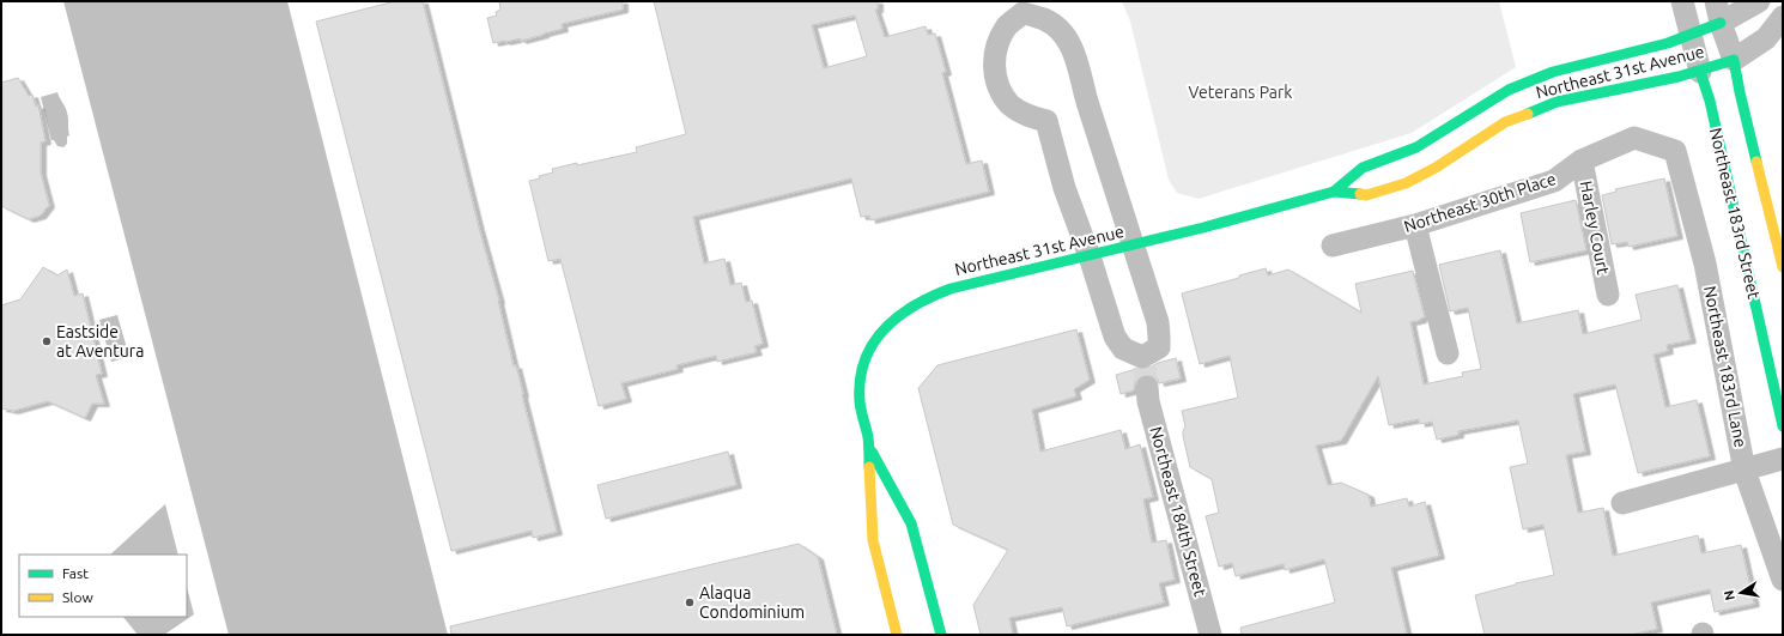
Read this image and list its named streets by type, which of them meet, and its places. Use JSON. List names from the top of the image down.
{
  "streets": {
    "street": [
      "Northeast 31st Avenue",
      "Northeast 30th Place",
      "Northeast 183rd Street",
      "Harley Court",
      "Northeast 183rd Lane",
      "Northeast 184th Street"
    ]
  },
  "crossings": [
    ["Northeast 31st Avenue", "Northeast 183rd Street"],
    ["Northeast 30th Place", "Harley Court"],
    ["Northeast 30th Place", "Northeast 183rd Lane"]
  ],
  "parks": ["Veterans Park"],
  "places": ["Eastside at Aventura", "Alaqua Condominium"],
  "legend": ["Fast", "Slow"],
  "north": "left"
}
